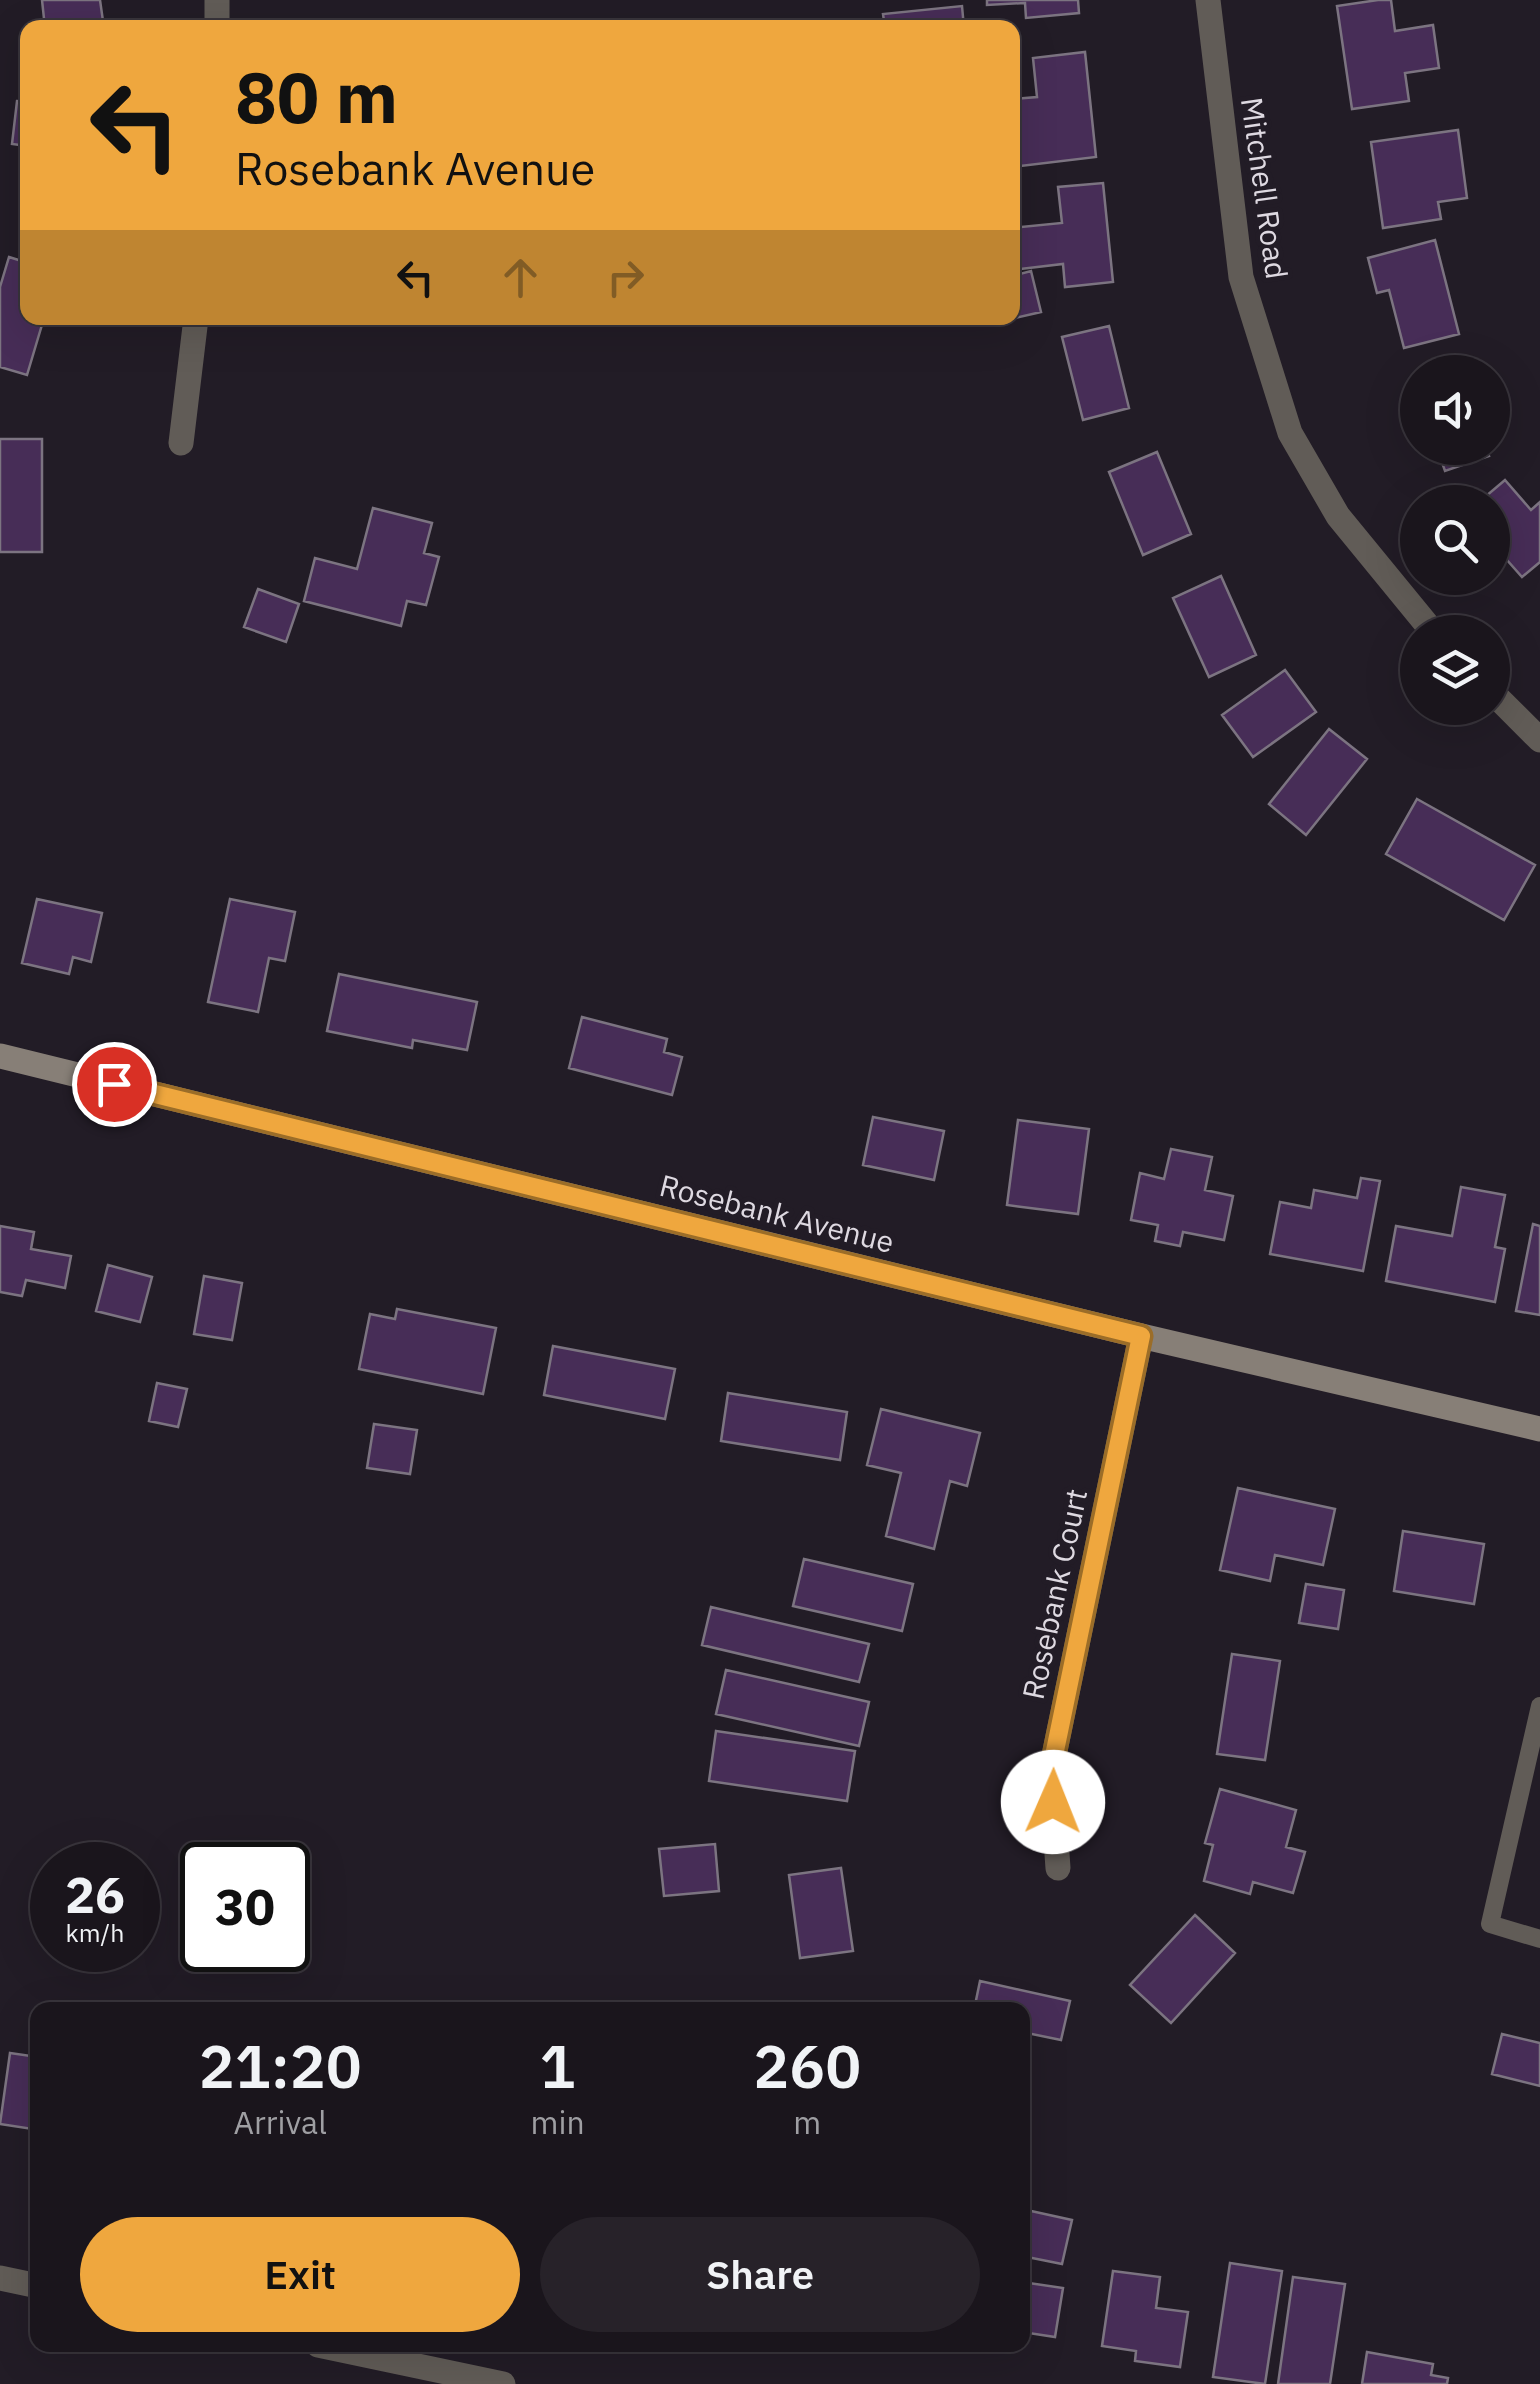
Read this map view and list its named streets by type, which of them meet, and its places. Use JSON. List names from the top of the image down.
{
  "streets": {
    "street": ["Mitchell Road", "Rosebank Avenue", "Rosebank Court"]
  },
  "crossings": [
    ["Rosebank Avenue", "Rosebank Court"]
  ],
  "page": {
    "turn": ["80 m", "Rosebank Avenue"],
    "speed": "26 km/h",
    "limit": "30",
    "eta": [
      "21:20",
      "Arrival",
      "1",
      "min",
      "260",
      "m"
    ],
    "buttons": ["Exit", "Share"]
  }
}
